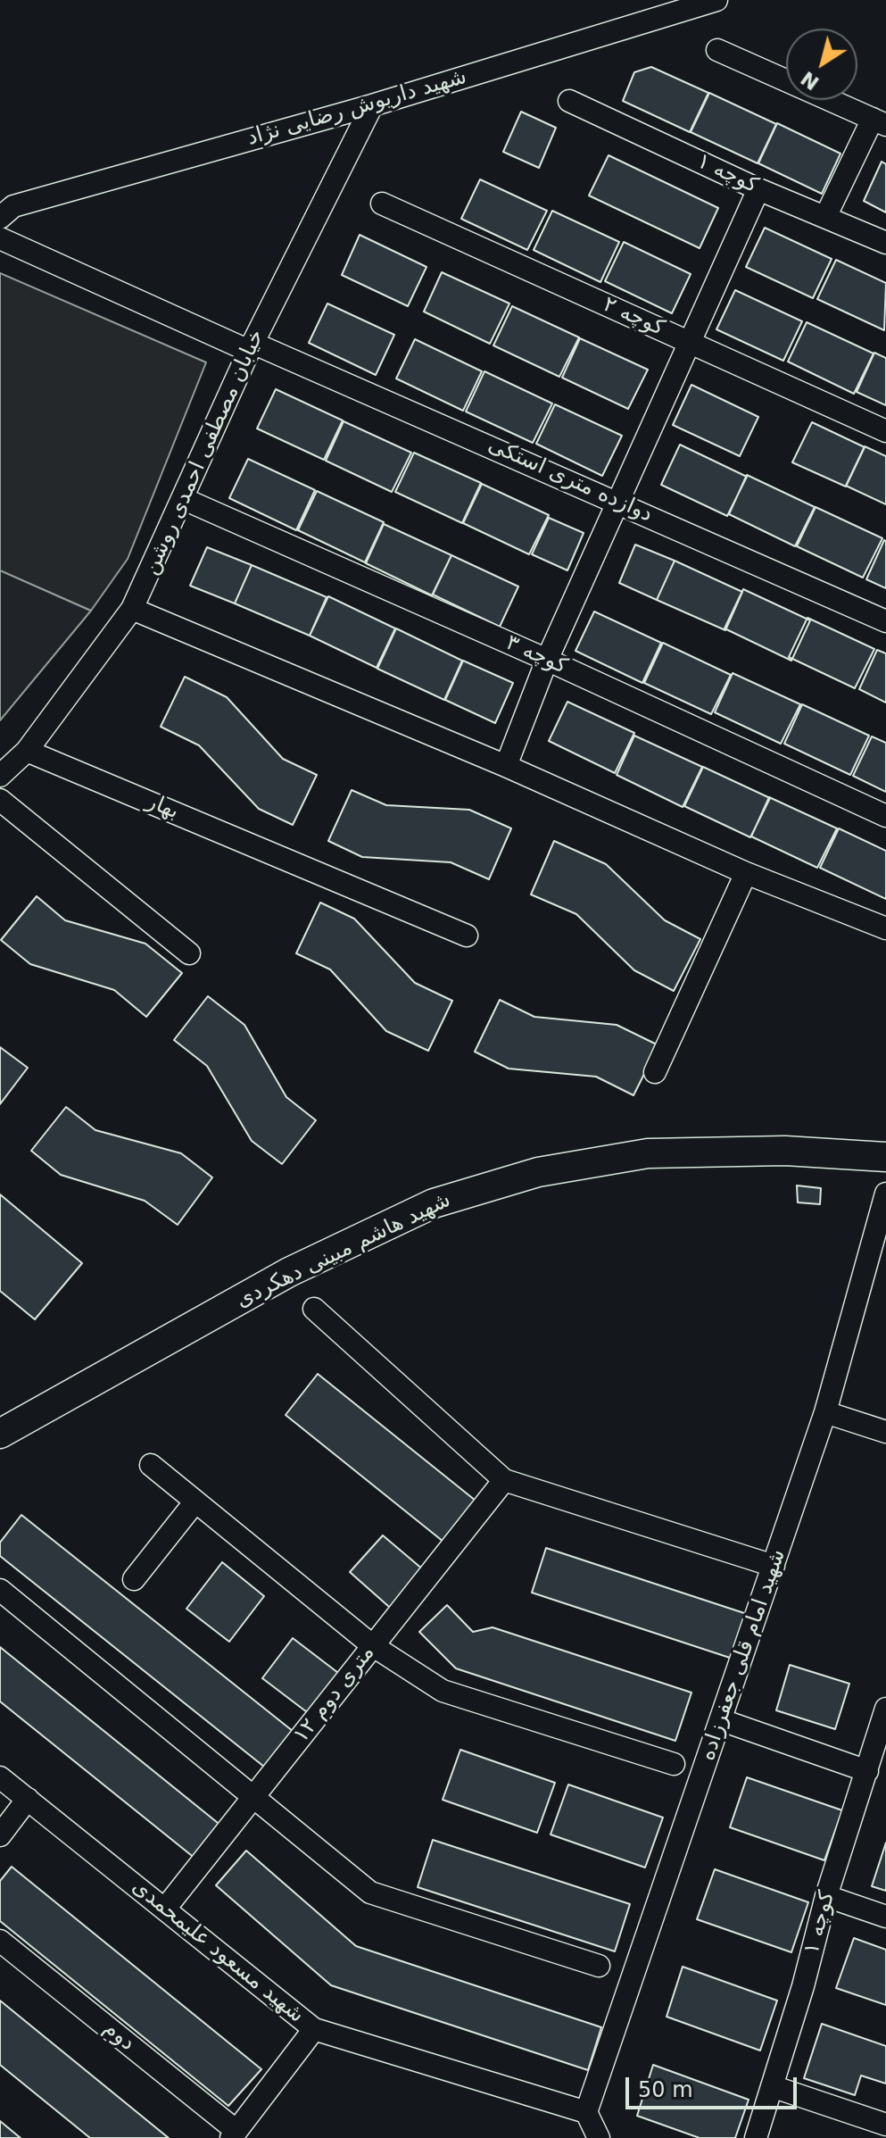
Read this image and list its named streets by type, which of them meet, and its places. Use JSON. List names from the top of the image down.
{
  "streets": {
    "main road": ["شهید هاشم مبینی دهکردی"],
    "street": [
      "شهید داریوش رضایی نژاد",
      "کوچه ۱",
      "کوچه ۲",
      "خیابان مصطفی احمدی روشن",
      "دوازده متری استکی",
      "کوچه ۳",
      "بهار",
      "شهید امام قلی جعفرزاده",
      "۱۲ متری دوم",
      "شهید مسعود علیمحمدی",
      "دوم"
    ]
  },
  "crossings": [
    ["شهید داریوش رضایی نژاد", "خیابان مصطفی احمدی روشن"],
    ["خیابان مصطفی احمدی روشن", "دوازده متری استکی"],
    ["خیابان مصطفی احمدی روشن", "کوچه ۳"],
    ["خیابان مصطفی احمدی روشن", "بهار"],
    ["شهید امام قلی جعفرزاده", "شهید مسعود علیمحمدی"],
    ["۱۲ متری دوم", "شهید مسعود علیمحمدی"]
  ],
  "scale_bar": "50 m",
  "north": "bottom left"
}
